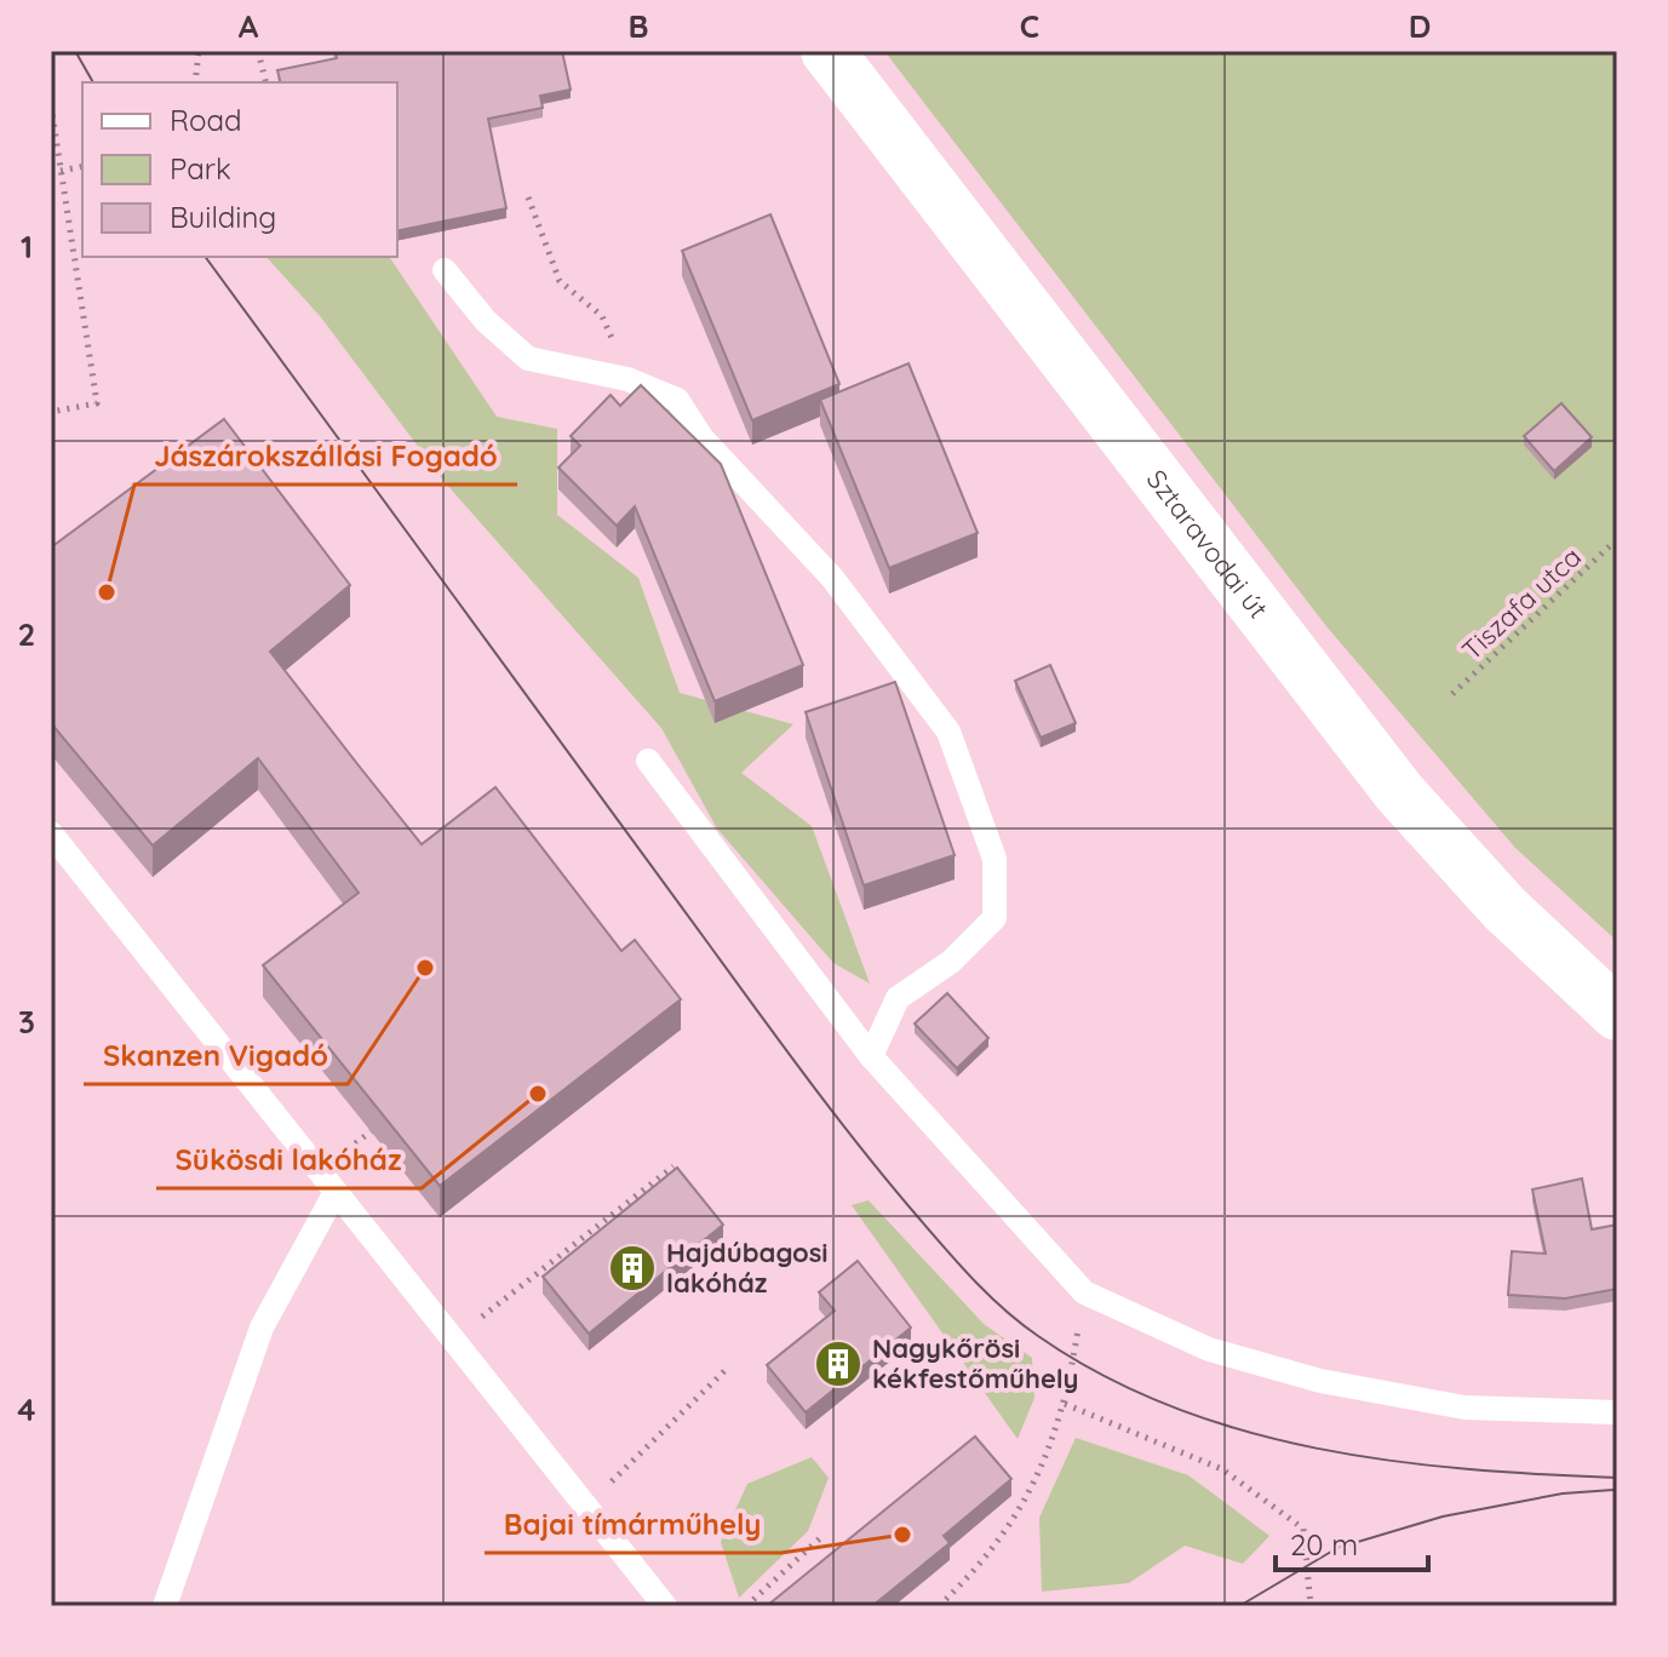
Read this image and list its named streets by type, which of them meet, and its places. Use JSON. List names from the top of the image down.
{
  "streets": {
    "street": ["Sztaravodai út"],
    "path": ["Tiszafa utca"]
  },
  "places": {
    "other": [
      "Jászárokszállási Fogadó",
      "Skanzen Vigadó",
      "Sükösdi lakóház",
      "Bajai tímárműhely"
    ],
    "building": ["Hajdúbagosi lakóház", "Nagykőrösi kékfestőműhely"]
  },
  "legend": ["Road", "Park", "Building"],
  "scale_bar": "20 m",
  "grid": {
    "columns": [
      "A",
      "B",
      "C",
      "D"
    ],
    "rows": [
      "1",
      "2",
      "3",
      "4"
    ]
  }
}
